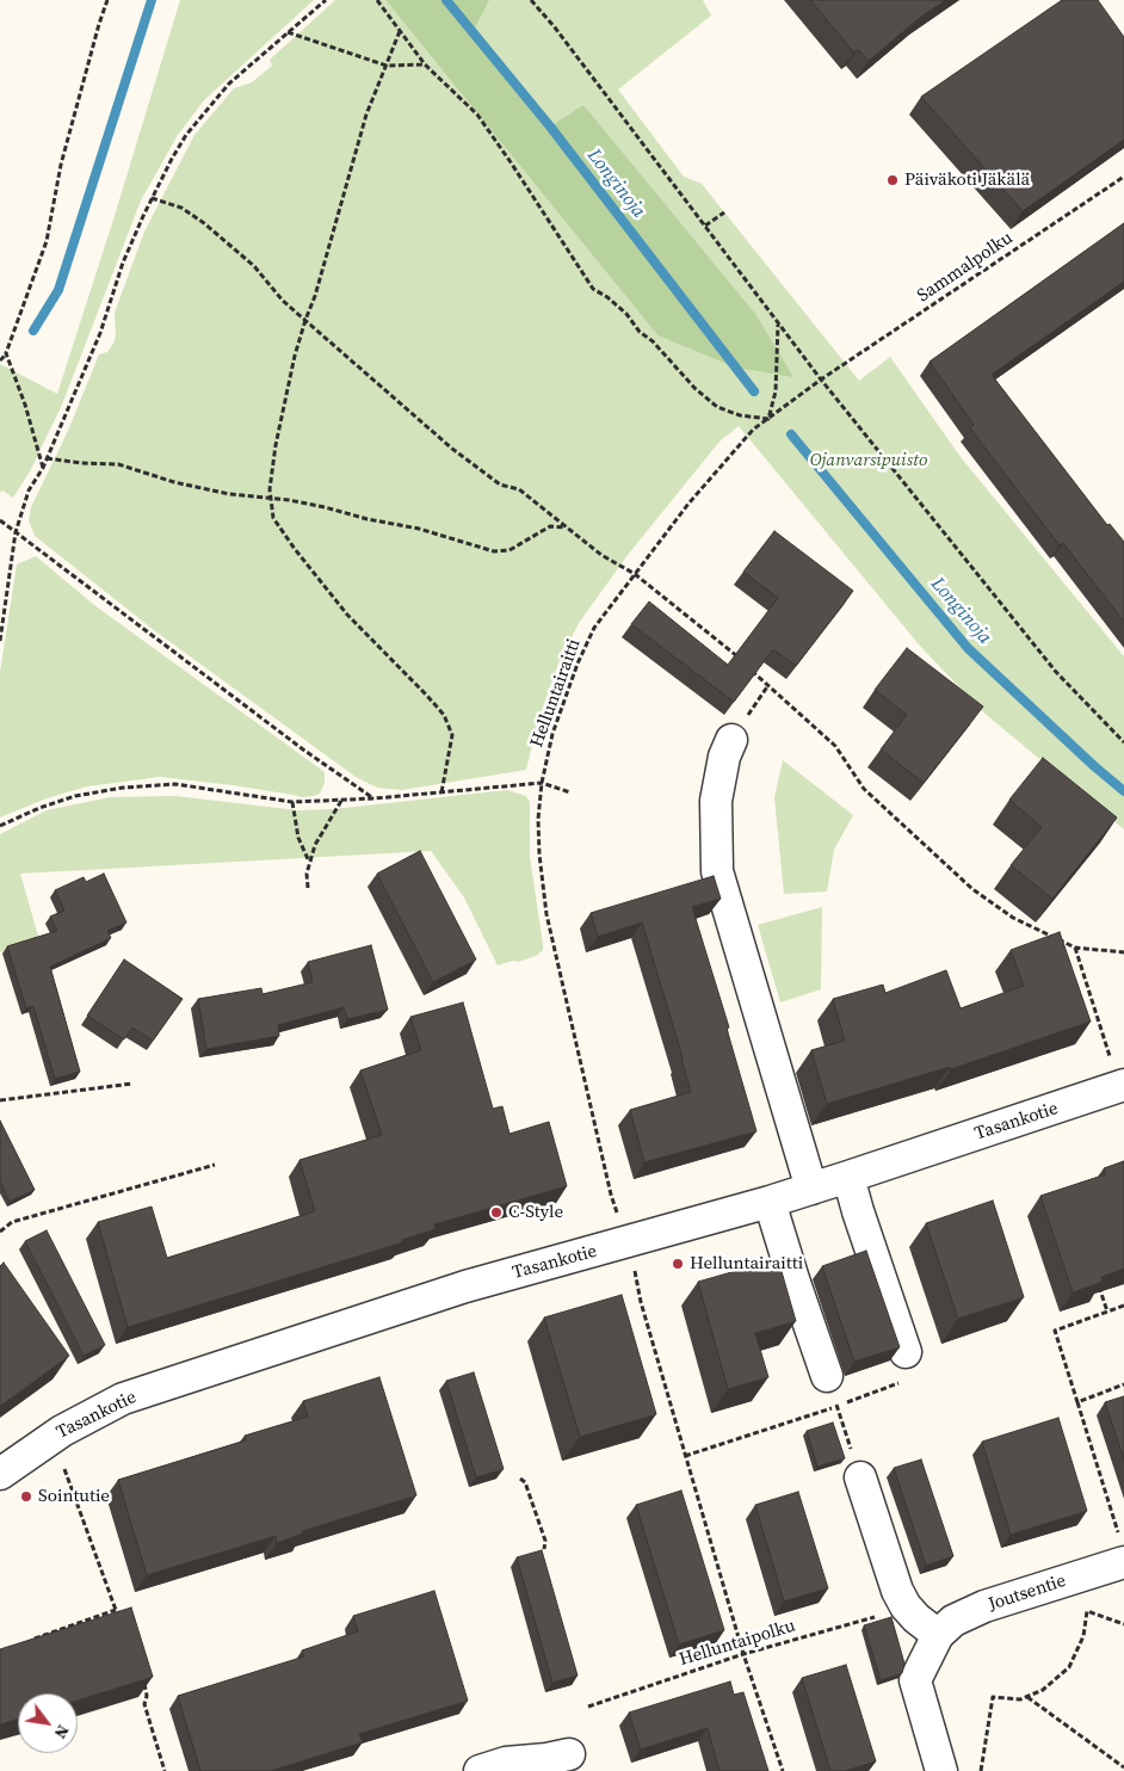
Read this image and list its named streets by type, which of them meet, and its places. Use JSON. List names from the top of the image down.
{
  "streets": {
    "street": ["Tasankotie", "Joutsentie"],
    "path": ["Sammalpolku", "Helluntairaitti", "Helluntaipolku"]
  },
  "crossings": [
    ["Sammalpolku", "Helluntairaitti"]
  ],
  "water": ["Longinoja"],
  "parks": ["Ojanvarsipuisto"],
  "places": [
    "Päiväkoti Jäkälä",
    "C-Style",
    "Helluntairaitti",
    "Sointutie"
  ],
  "north": "bottom right"
}
